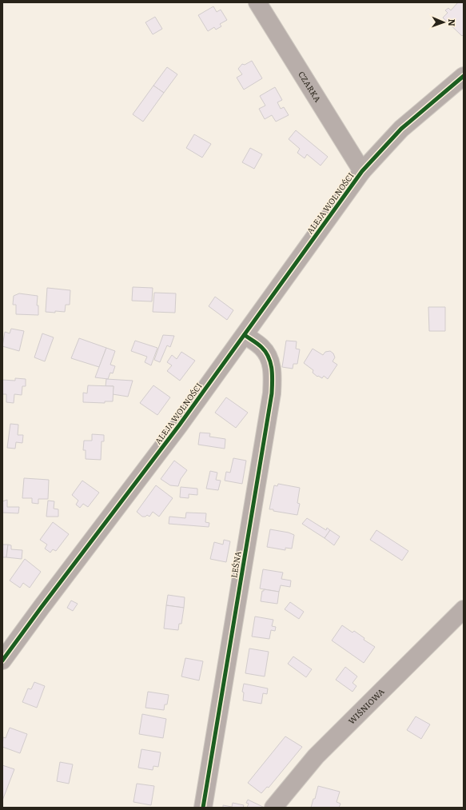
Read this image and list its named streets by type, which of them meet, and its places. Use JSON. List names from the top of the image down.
{
  "streets": {
    "street": [
      "CZARKA",
      "ALEJA WOLNOŚCI",
      "LEŚNA",
      "WIŚNIOWA"
    ]
  },
  "crossings": [
    ["CZARKA", "ALEJA WOLNOŚCI"],
    ["ALEJA WOLNOŚCI", "LEŚNA"]
  ],
  "north": "right"
}
